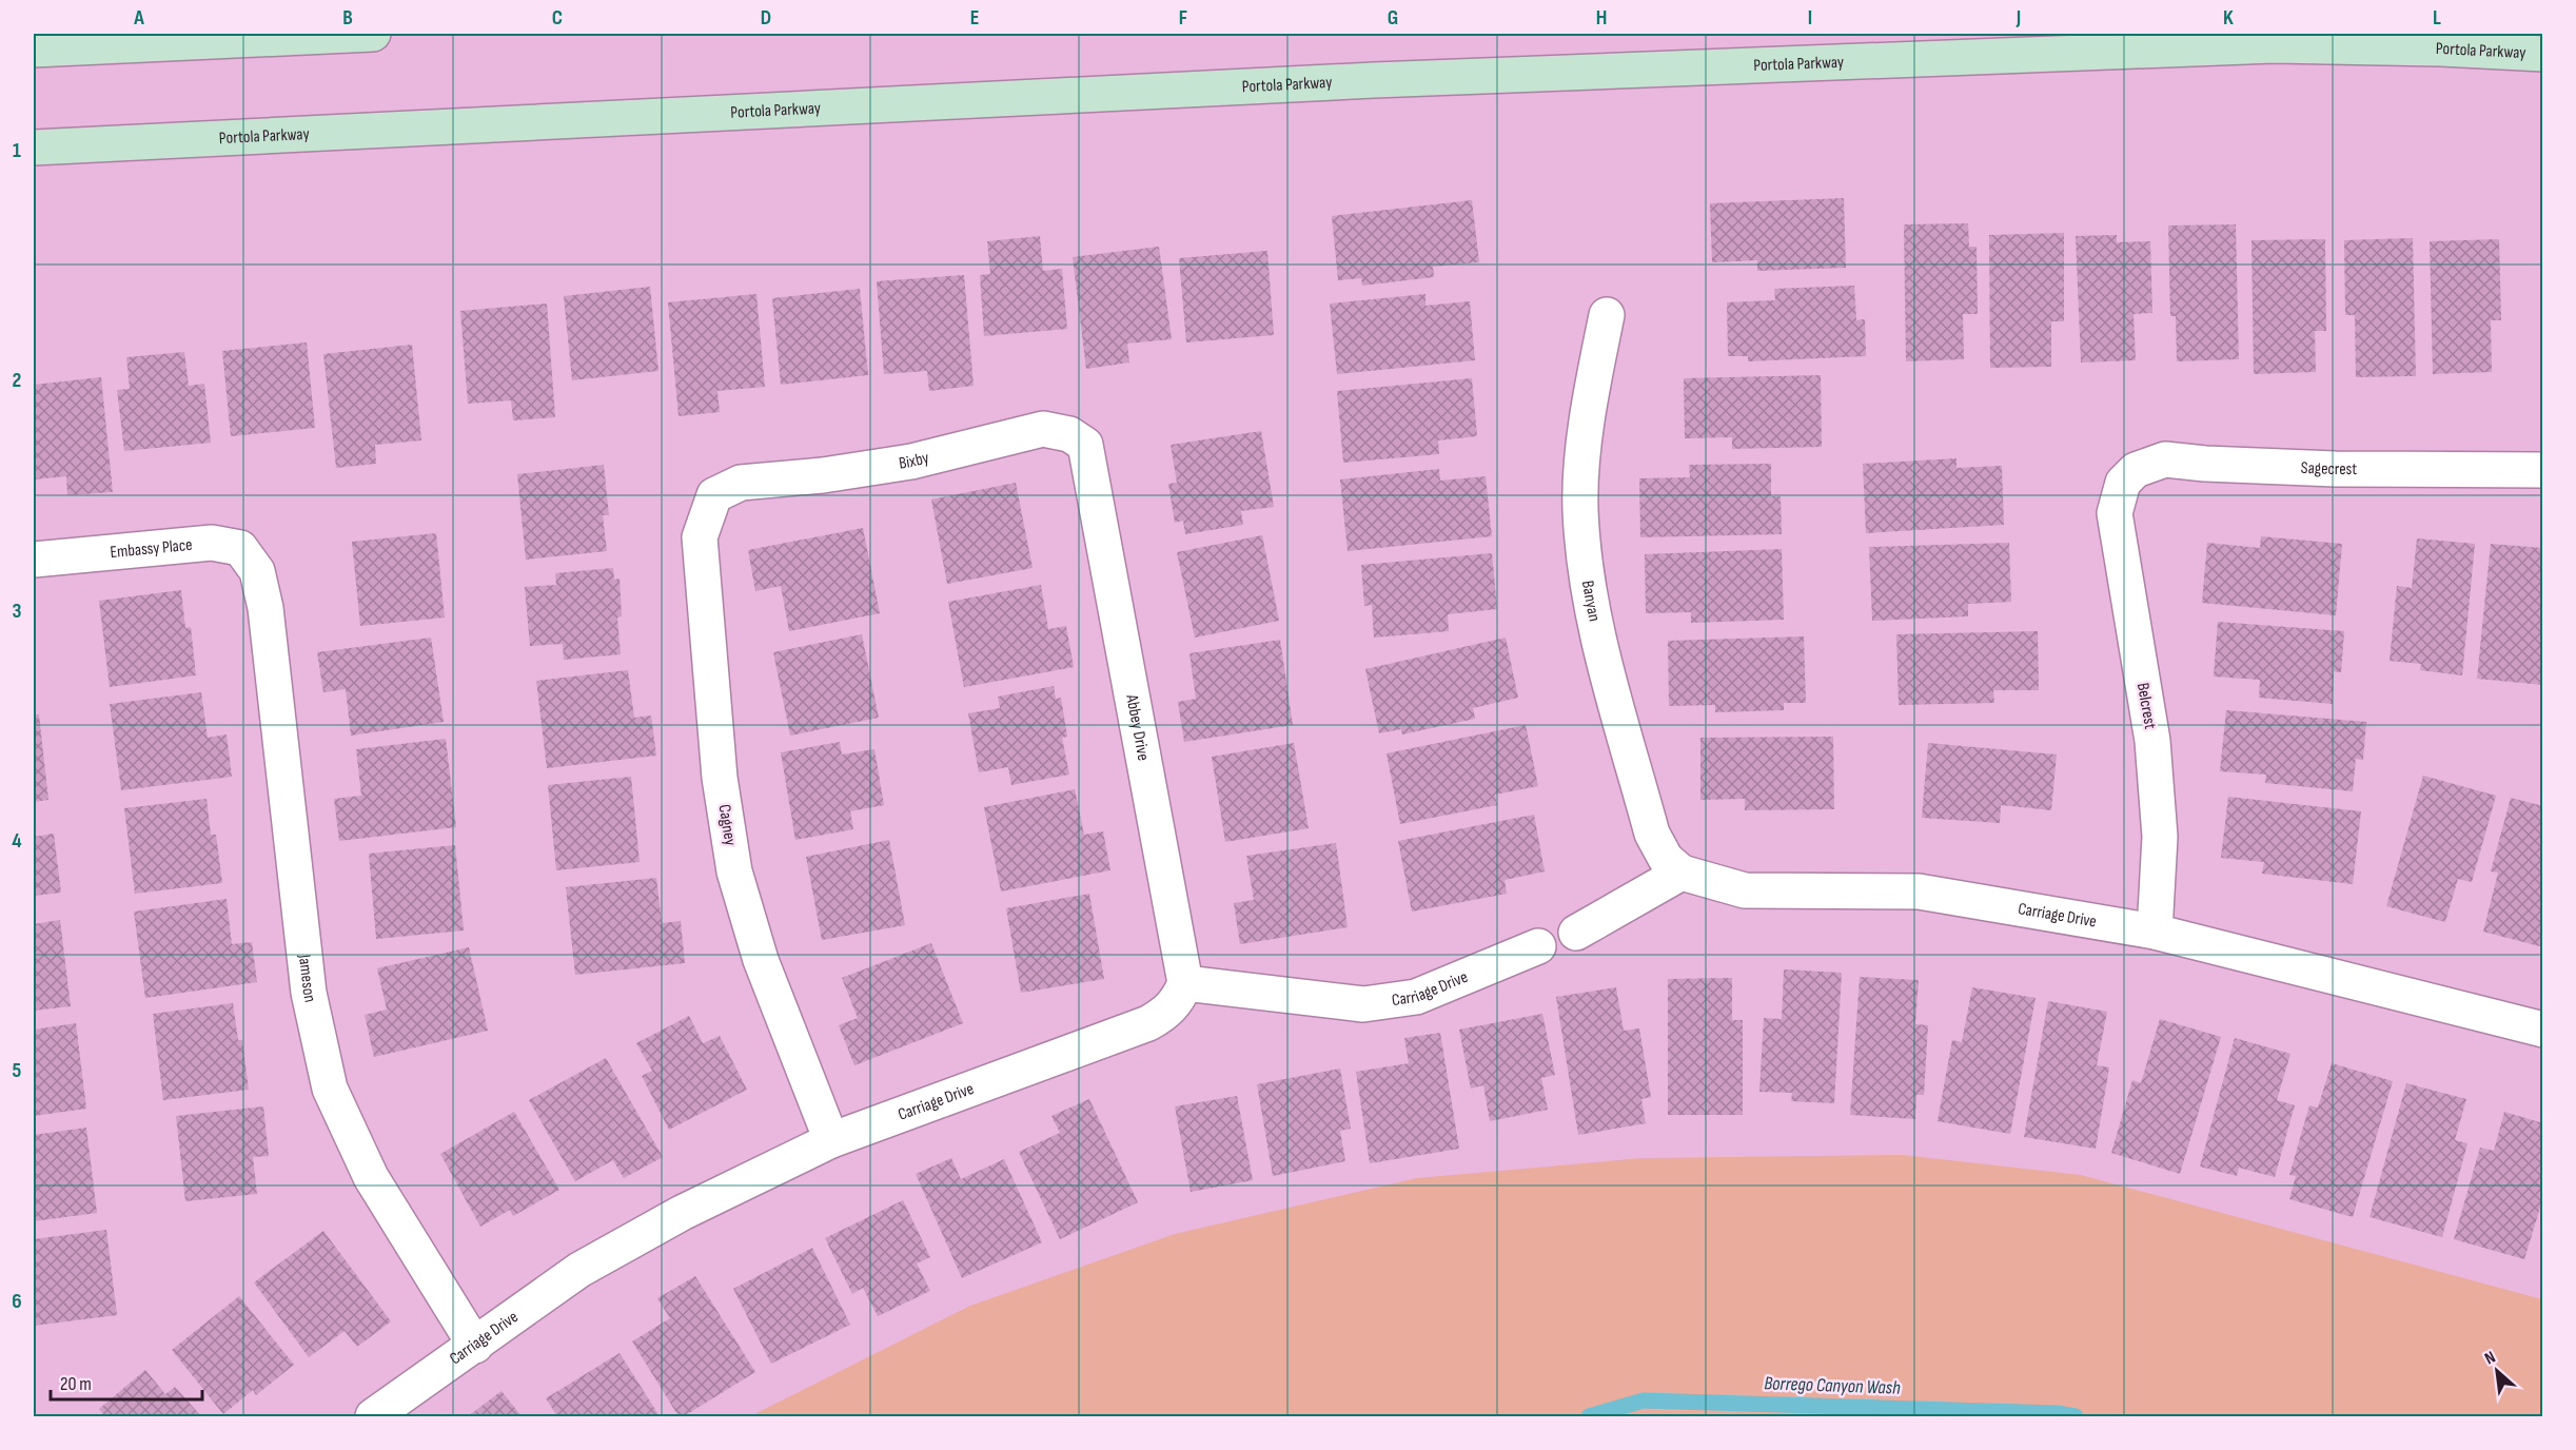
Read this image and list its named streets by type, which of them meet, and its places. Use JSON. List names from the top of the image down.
{
  "streets": {
    "main road": ["Portola Parkway"],
    "street": [
      "Bixby",
      "Sagecrest",
      "Embassy Place",
      "Banyan",
      "Belcrest",
      "Abbey Drive",
      "Cagney",
      "Carriage Drive",
      "Jameson"
    ]
  },
  "crossings": [
    ["Bixby", "Abbey Drive"],
    ["Bixby", "Cagney"],
    ["Sagecrest", "Belcrest"],
    ["Embassy Place", "Jameson"],
    ["Banyan", "Carriage Drive"],
    ["Belcrest", "Carriage Drive"],
    ["Abbey Drive", "Carriage Drive"],
    ["Cagney", "Carriage Drive"],
    ["Carriage Drive", "Jameson"]
  ],
  "water": ["Borrego Canyon Wash"],
  "scale_bar": "20 m",
  "north": "top left",
  "grid": {
    "columns": [
      "A",
      "B",
      "C",
      "D",
      "E",
      "F",
      "G",
      "H",
      "I",
      "J",
      "K",
      "L"
    ],
    "rows": [
      "1",
      "2",
      "3",
      "4",
      "5",
      "6"
    ]
  }
}
